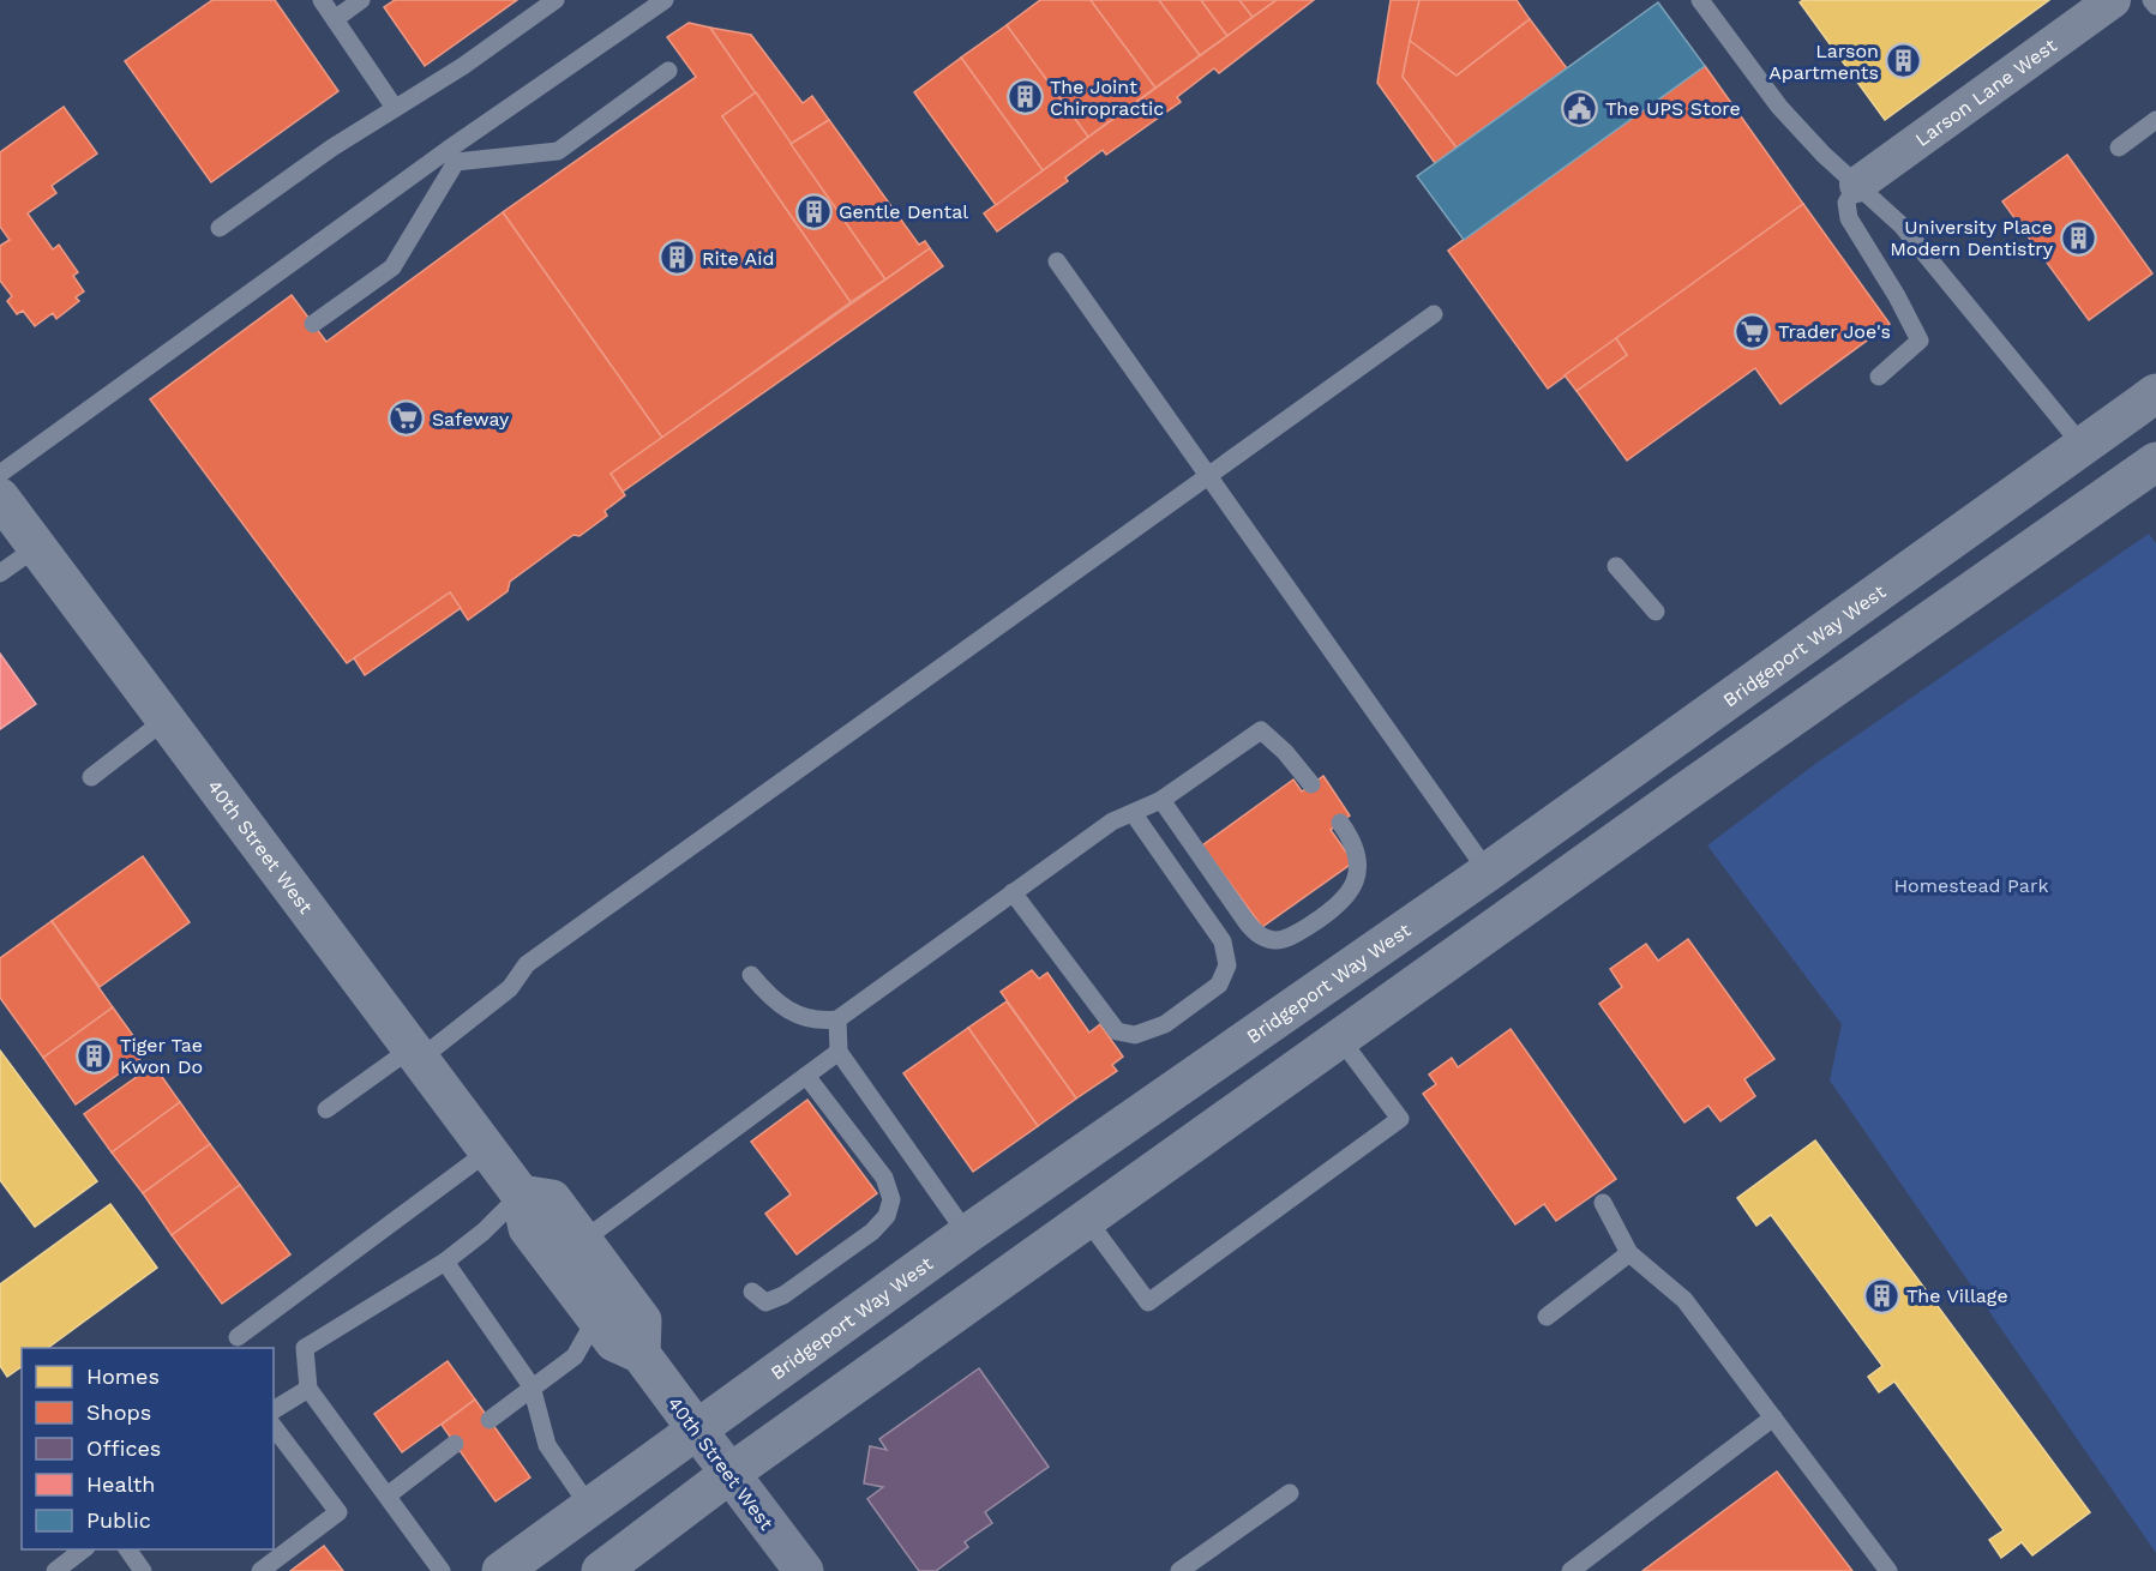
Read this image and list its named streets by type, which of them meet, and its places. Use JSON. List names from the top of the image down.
{
  "streets": {
    "main road": ["Bridgeport Way West", "40th Street West"],
    "street": ["Larson Lane West"]
  },
  "crossings": [
    ["Bridgeport Way West", "40th Street West"]
  ],
  "parks": ["Homestead Park"],
  "places": {
    "building": [
      "Larson Apartments",
      "The Joint Chiropractic",
      "Gentle Dental",
      "University Place Modern Dentistry",
      "Rite Aid",
      "Tiger Tae Kwon Do",
      "The Village"
    ],
    "public building": ["The UPS Store"],
    "supermarket": ["Trader Joe's", "Safeway"]
  },
  "legend": [
    "Homes",
    "Shops",
    "Offices",
    "Health",
    "Public"
  ]
}
